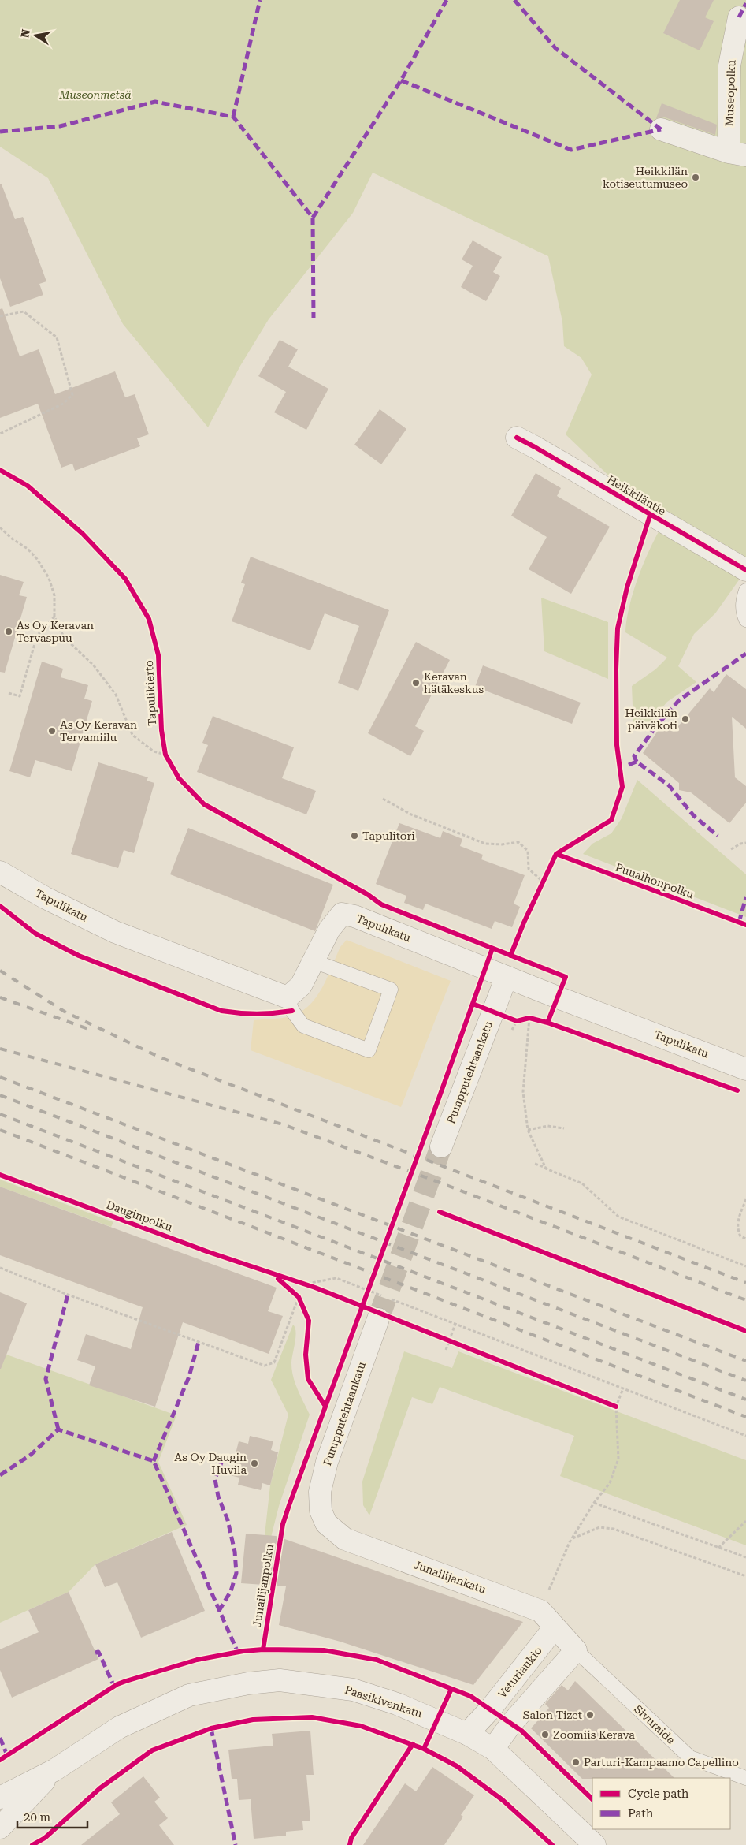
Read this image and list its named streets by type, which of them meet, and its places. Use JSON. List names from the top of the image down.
{
  "streets": {
    "street": [
      "Museopolku",
      "Heikkiläntie",
      "Tapulikatu",
      "Pumpputehtaankatu",
      "Junailijankatu",
      "Veturiaukio",
      "Paasikivenkatu"
    ],
    "lane": ["Sivuraide"],
    "cycle path": [
      "Tapulikierto",
      "Puualhonpolku",
      "Dauginpolku",
      "Junailijanpolku"
    ]
  },
  "crossings": [
    ["Tapulikatu", "Pumpputehtaankatu"],
    ["Pumpputehtaankatu", "Junailijankatu"],
    ["Junailijankatu", "Veturiaukio"],
    ["Junailijankatu", "Sivuraide"],
    ["Veturiaukio", "Paasikivenkatu"]
  ],
  "parks": ["Museonmetsä"],
  "places": [
    "Heikkilän kotiseutumuseo",
    "As Oy Keravan Tervaspuu",
    "Keravan hätäkeskus",
    "Heikkilän päiväkoti",
    "As Oy Keravan Tervamiilu",
    "Tapulitori",
    "As Oy Daugin Huvila",
    "Salon Tizet",
    "Zoomiis Kerava",
    "Parturi-Kampaamo Capellino"
  ],
  "legend": ["Cycle path", "Path"],
  "scale_bar": "20 m",
  "north": "left"
}
